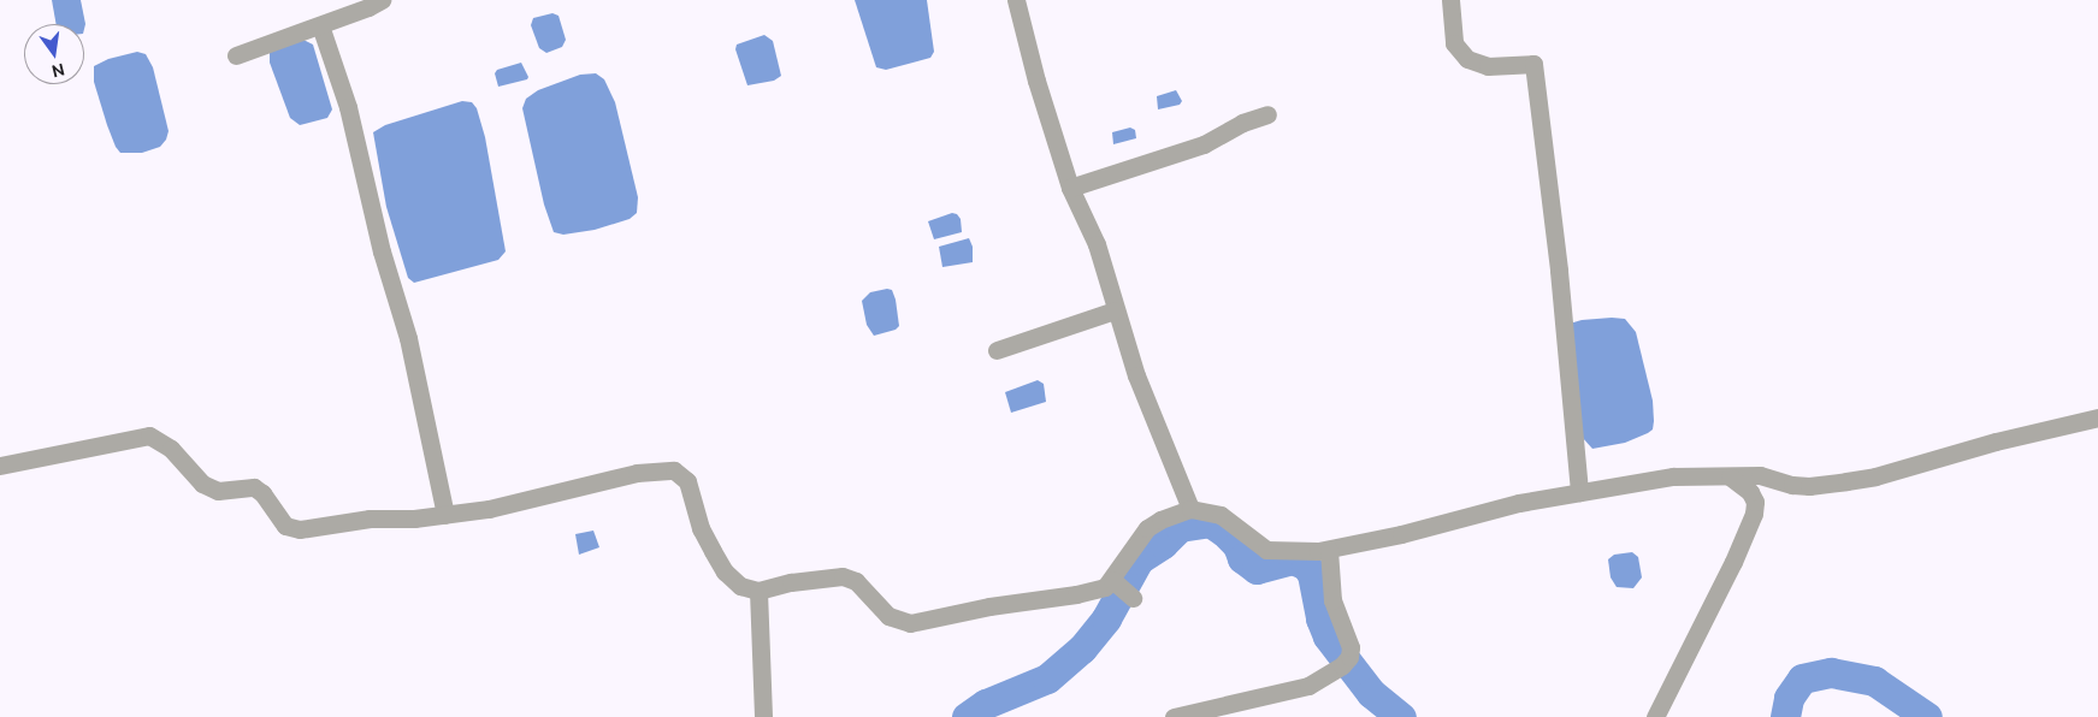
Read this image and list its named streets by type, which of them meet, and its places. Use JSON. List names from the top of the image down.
{
  "north": "bottom"
}
